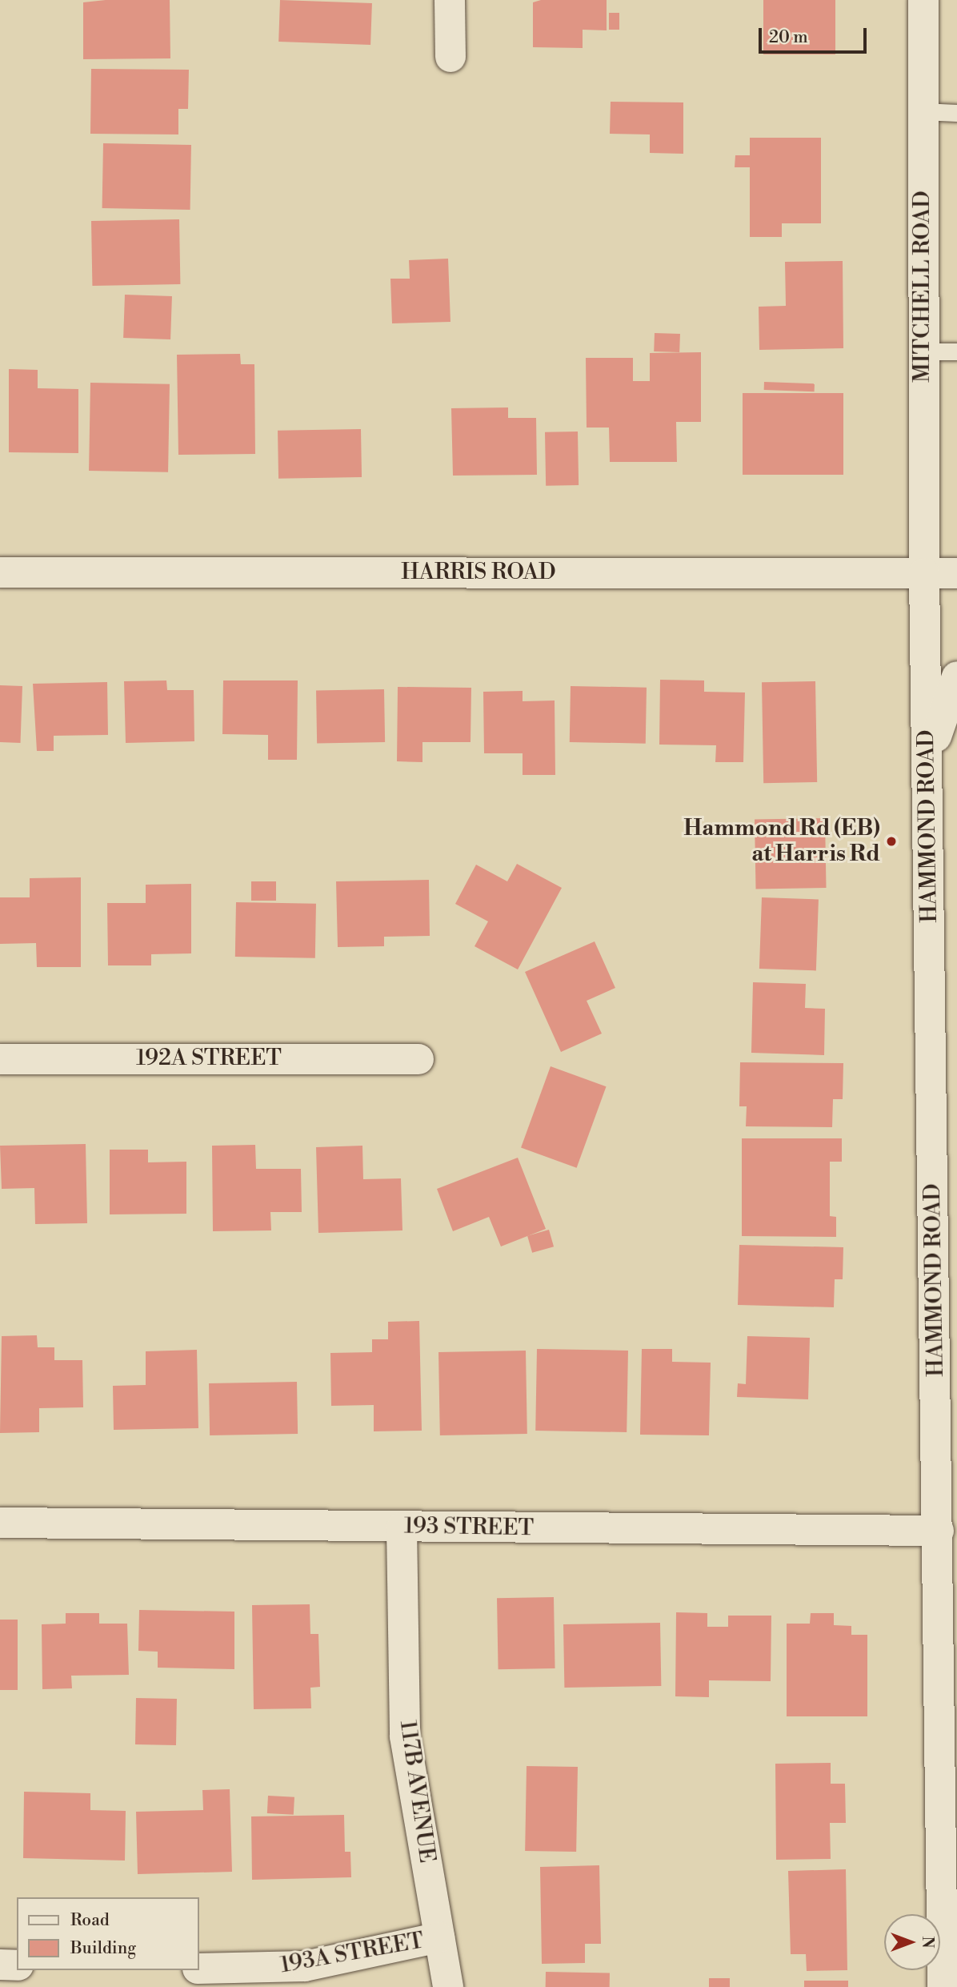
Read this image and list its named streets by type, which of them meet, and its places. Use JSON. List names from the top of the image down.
{
  "streets": {
    "street": [
      "MITCHELL ROAD",
      "HARRIS ROAD",
      "HAMMOND ROAD",
      "192A STREET",
      "193 STREET",
      "117B AVENUE",
      "193A STREET"
    ]
  },
  "crossings": [
    ["MITCHELL ROAD", "HARRIS ROAD"],
    ["MITCHELL ROAD", "HAMMOND ROAD"],
    ["HARRIS ROAD", "HAMMOND ROAD"],
    ["HAMMOND ROAD", "193 STREET"],
    ["193 STREET", "117B AVENUE"],
    ["117B AVENUE", "193A STREET"]
  ],
  "places": ["Hammond Rd (EB) at Harris Rd"],
  "legend": ["Road", "Building"],
  "scale_bar": "20 m",
  "north": "right"
}
